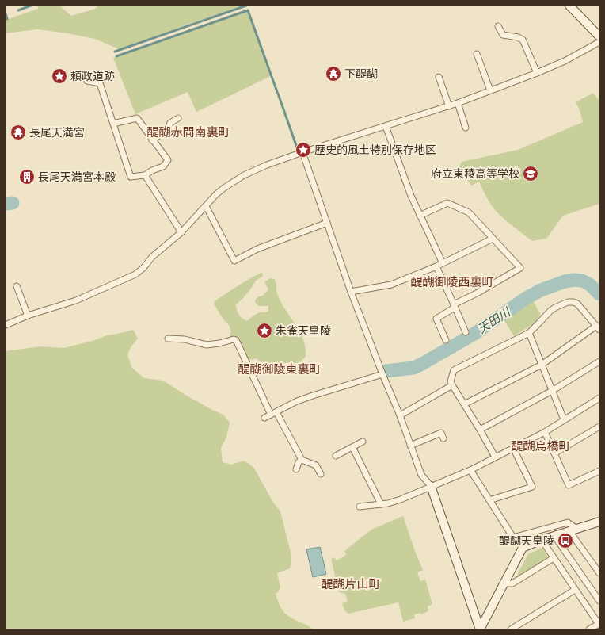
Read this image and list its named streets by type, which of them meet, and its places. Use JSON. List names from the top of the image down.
{
  "districts": [
    "醍醐赤間南裏町",
    "醍醐御陵西裏町",
    "醍醐御陵東裏町",
    "醍醐烏橋町",
    "醍醐片山町"
  ],
  "water": ["天田川"],
  "places": {
    "temple": ["下醍醐", "長尾天満宮"],
    "place": ["頼政道跡", "歴史的風土特別保存地区", "朱雀天皇陵"],
    "school or university": ["府立東稜高等学校"],
    "building": ["長尾天満宮本殿"],
    "bus stop": ["醍醐天皇陵"]
  }
}
